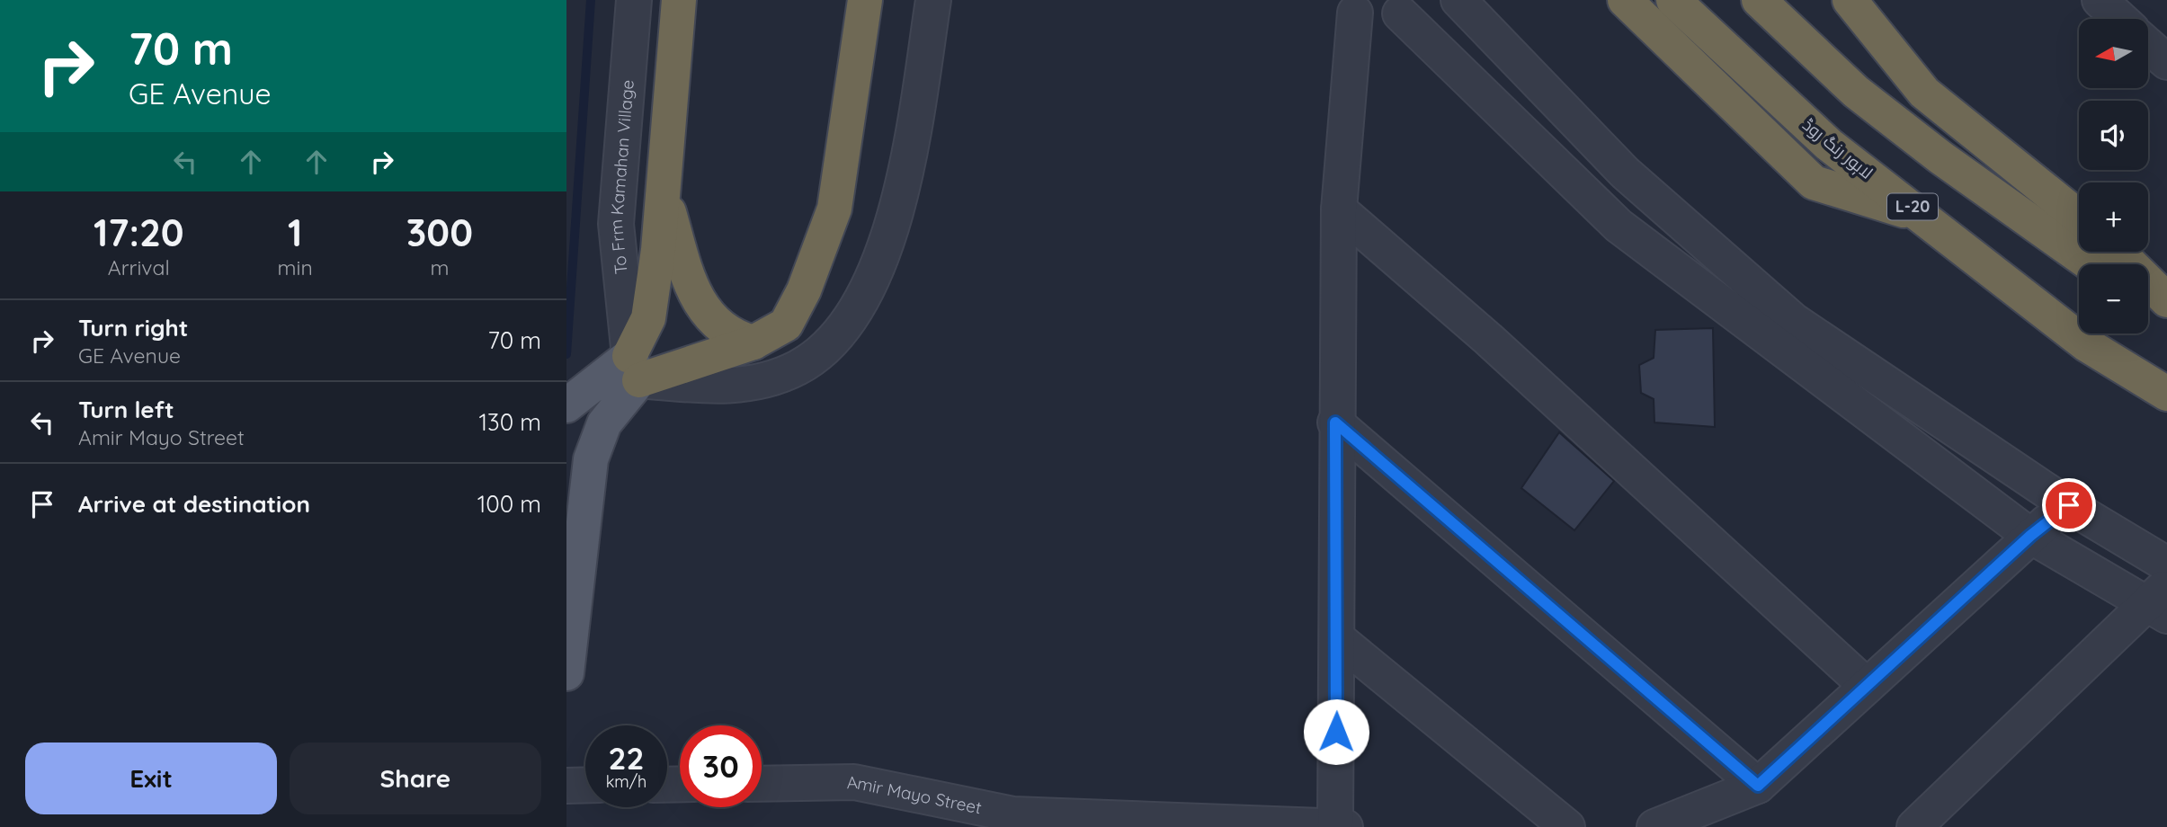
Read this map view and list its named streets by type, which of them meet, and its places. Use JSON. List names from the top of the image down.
{
  "streets": {
    "highway": ["لاہور رنگ روڈ", "L-20"],
    "street": ["To Frm Kamahan Village", "Amir Mayo Street"]
  },
  "north": "left",
  "page": {
    "turn": ["70 m", "GE Avenue"],
    "map_buttons": ["+", "−"],
    "eta": [
      "17:20",
      "Arrival",
      "1",
      "min",
      "300",
      "m"
    ],
    "list": [
      {
        "name": "Turn right",
        "note": "GE Avenue",
        "value": "70 m"
      },
      {
        "name": "Turn left",
        "note": "Amir Mayo Street",
        "value": "130 m"
      },
      {
        "name": "Arrive at destination",
        "value": "100 m"
      }
    ],
    "speed": "22 km/h",
    "limit": "30",
    "buttons": ["Exit", "Share"]
  }
}
